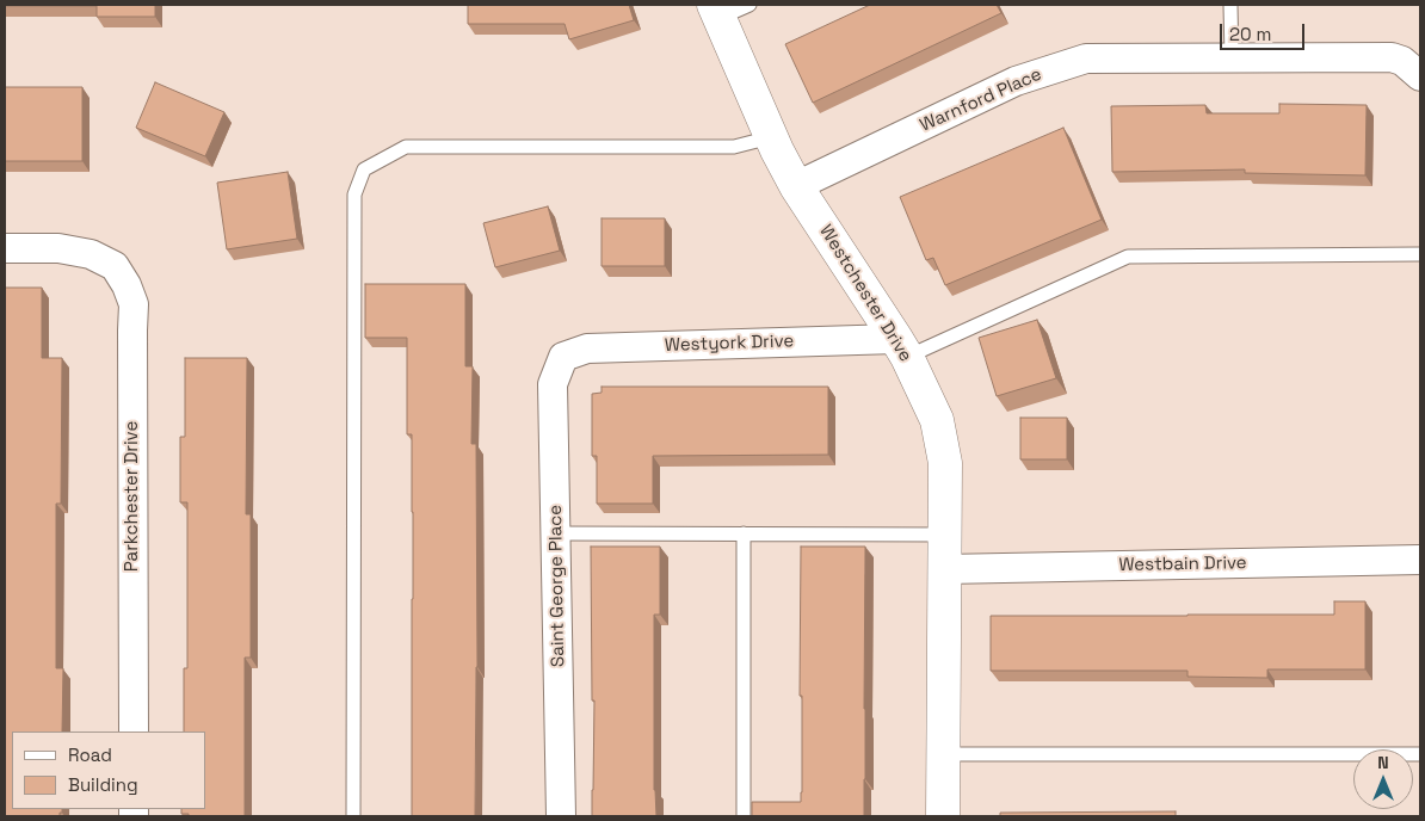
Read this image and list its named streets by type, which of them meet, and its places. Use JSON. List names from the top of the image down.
{
  "streets": {
    "street": [
      "Warnford Place",
      "Westchester Drive",
      "Westyork Drive",
      "Parkchester Drive",
      "Westbain Drive",
      "Saint George Place"
    ]
  },
  "crossings": [
    ["Warnford Place", "Westchester Drive"],
    ["Westchester Drive", "Westyork Drive"],
    ["Westchester Drive", "Westbain Drive"],
    ["Westyork Drive", "Saint George Place"]
  ],
  "legend": ["Road", "Building"],
  "scale_bar": "20 m",
  "north": "top"
}
